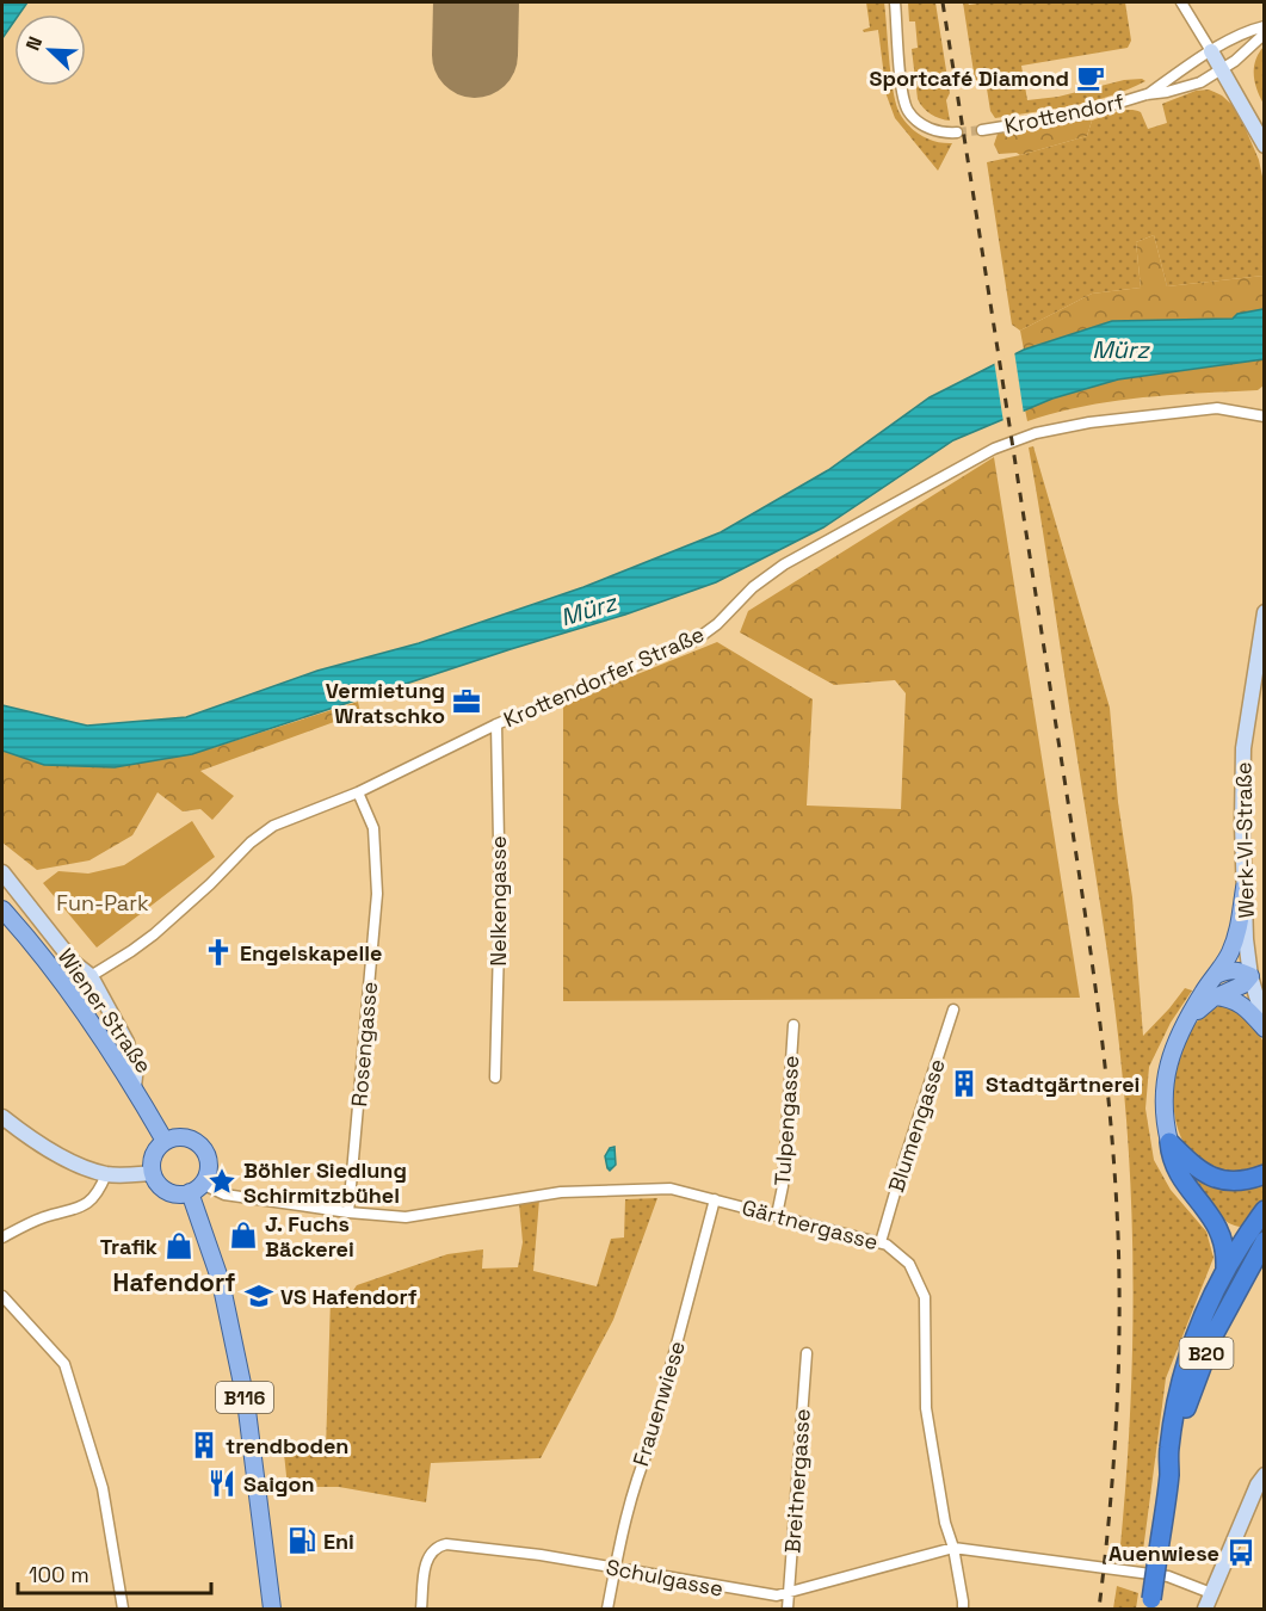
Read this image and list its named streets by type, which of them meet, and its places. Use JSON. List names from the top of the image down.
{
  "streets": {
    "highway": ["B20"],
    "main road": ["Werk-VI-Straße", "Wiener Straße", "B116"],
    "street": [
      "Krottendorf",
      "Krottendorfer Straße",
      "Nelkengasse",
      "Rosengasse",
      "Tulpengasse",
      "Blumengasse",
      "Gärtnergasse",
      "Frauenwiese",
      "Breitnergasse",
      "Schulgasse"
    ]
  },
  "crossings": [
    ["Krottendorfer Straße", "Nelkengasse"],
    ["Krottendorfer Straße", "Rosengasse"],
    ["Wiener Straße", "Gärtnergasse"],
    ["Wiener Straße", "B116"],
    ["Rosengasse", "Gärtnergasse"],
    ["Tulpengasse", "Gärtnergasse"],
    ["Blumengasse", "Gärtnergasse"],
    ["Gärtnergasse", "B116"],
    ["Gärtnergasse", "Frauenwiese"],
    ["Gärtnergasse", "Schulgasse"],
    ["Frauenwiese", "Schulgasse"],
    ["Breitnergasse", "Schulgasse"]
  ],
  "districts": ["Hafendorf"],
  "water": ["Mürz"],
  "parks": ["Fun-Park"],
  "places": {
    "cafe": ["Sportcafé Diamond"],
    "office": ["Vermietung Wratschko"],
    "church": ["Engelskapelle"],
    "building": ["Stadtgärtnerei", "trendboden"],
    "place": ["Böhler Siedlung Schirmitzbühel"],
    "shop": ["J. Fuchs Bäckerei", "Trafik"],
    "school or university": ["VS Hafendorf"],
    "restaurant": ["Saigon"],
    "fuel station": ["Eni"],
    "bus stop": ["Auenwiese"]
  },
  "scale_bar": "100 m",
  "north": "top left"
}
